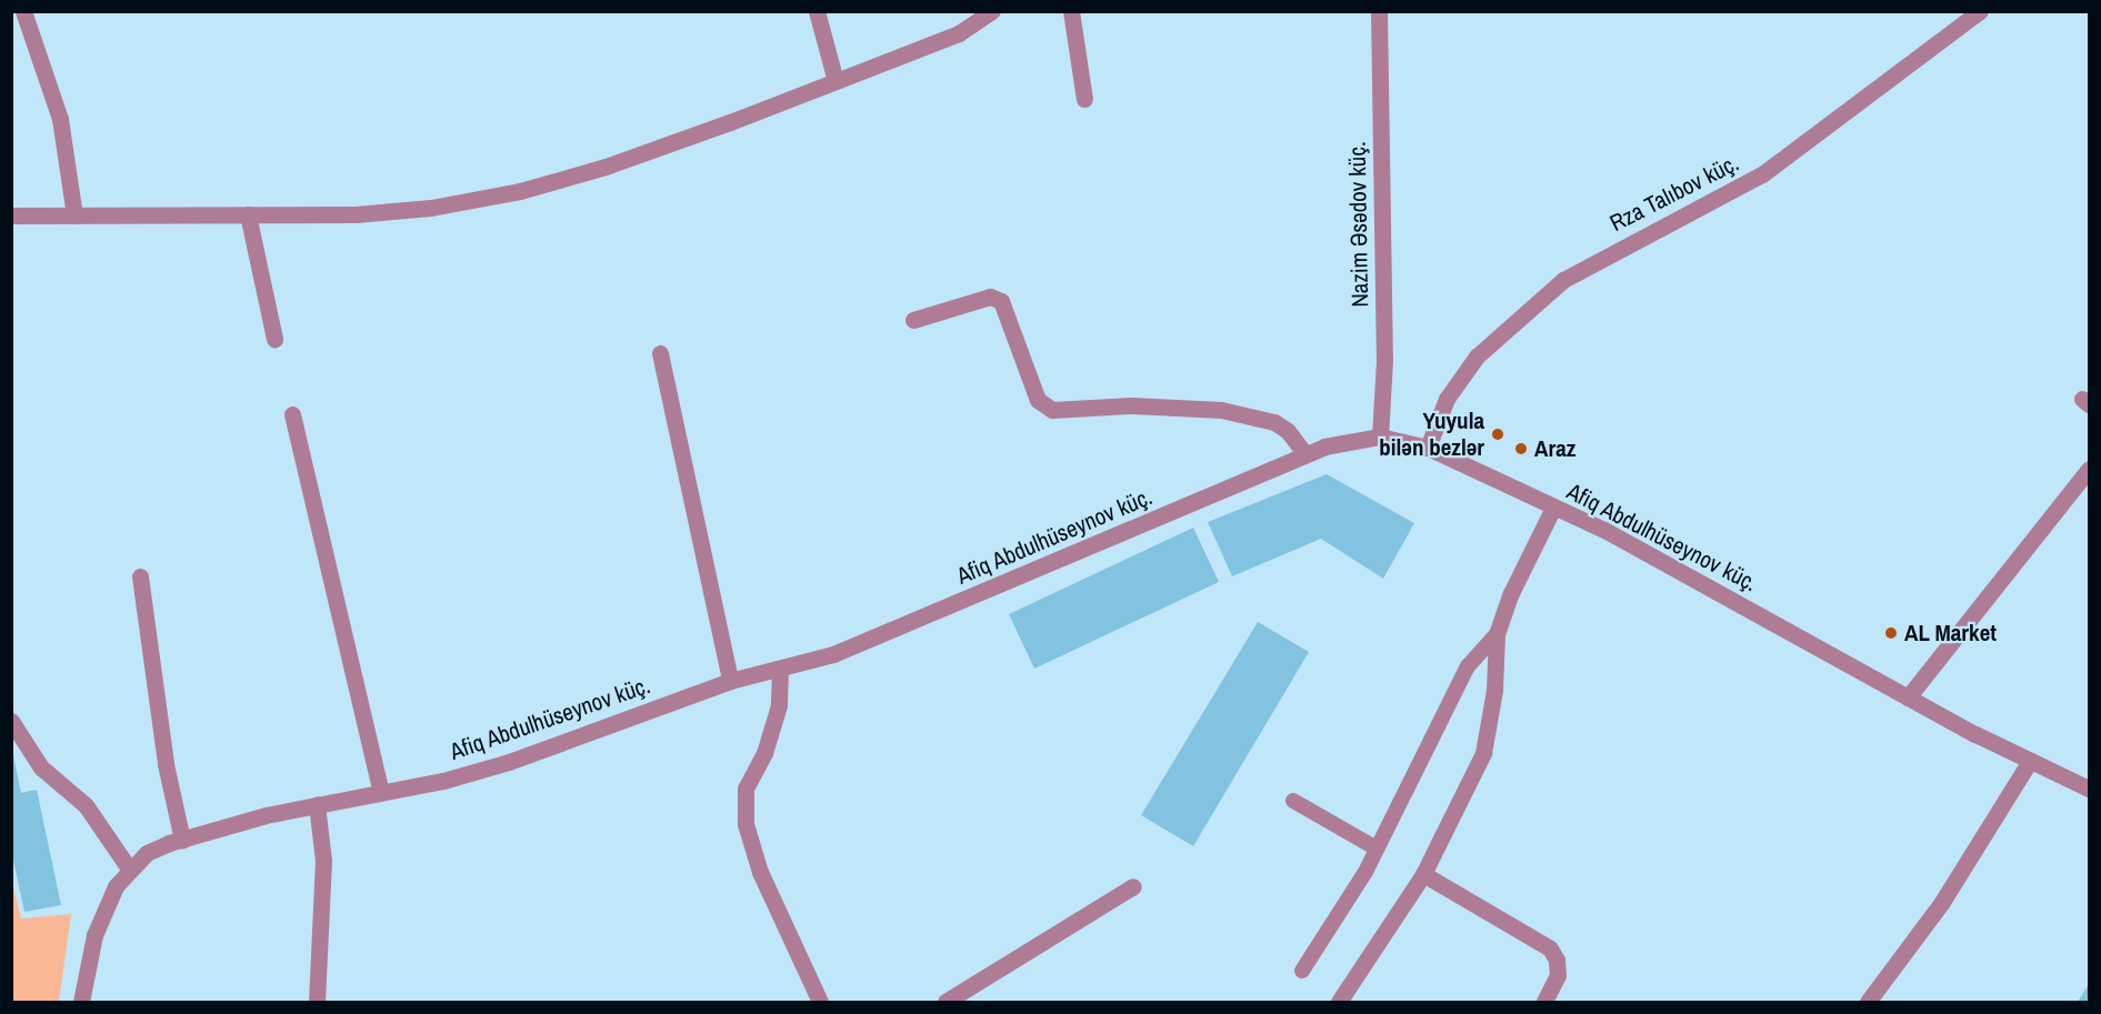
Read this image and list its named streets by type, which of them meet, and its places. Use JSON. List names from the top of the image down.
{
  "streets": {
    "street": ["Rza Talıbov küç.", "Nazim Əsədov küç.", "Afiq Abdulhüseynov küç."]
  },
  "crossings": [
    ["Rza Talıbov küç.", "Afiq Abdulhüseynov küç."],
    ["Nazim Əsədov küç.", "Afiq Abdulhüseynov küç."]
  ],
  "places": ["Yuyula bilən bezlər", "Araz", "AL Market"]
}
